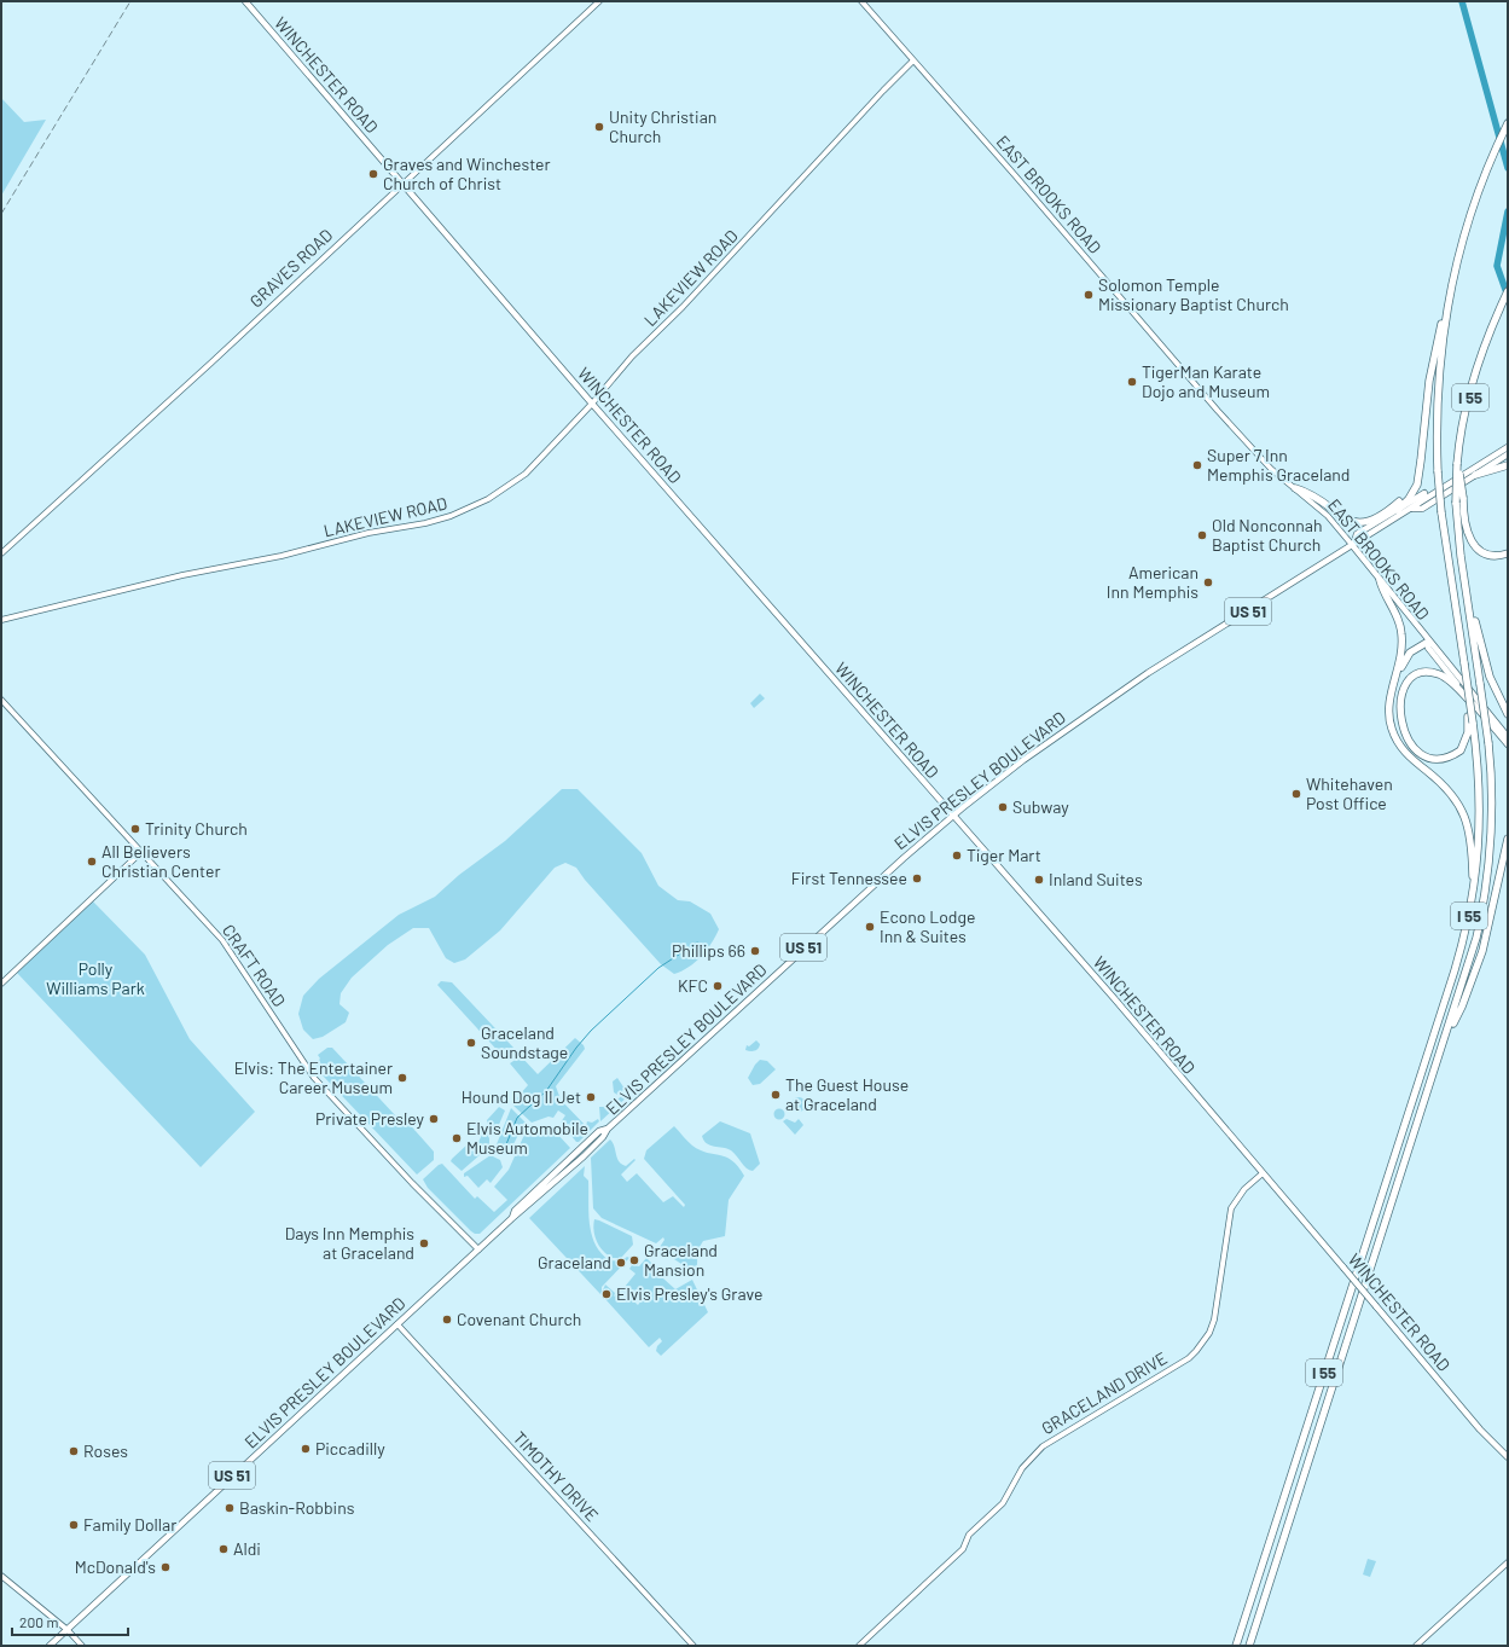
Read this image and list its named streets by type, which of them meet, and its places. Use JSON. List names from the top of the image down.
{
  "streets": {
    "highway": ["I 55"],
    "main road": [
      "WINCHESTER ROAD",
      "EAST BROOKS ROAD",
      "US 51",
      "ELVIS PRESLEY BOULEVARD"
    ],
    "street": [
      "GRAVES ROAD",
      "LAKEVIEW ROAD",
      "CRAFT ROAD",
      "GRACELAND DRIVE",
      "TIMOTHY DRIVE"
    ]
  },
  "crossings": [
    ["WINCHESTER ROAD", "GRAVES ROAD"],
    ["WINCHESTER ROAD", "LAKEVIEW ROAD"],
    ["WINCHESTER ROAD", "ELVIS PRESLEY BOULEVARD"],
    ["WINCHESTER ROAD", "GRACELAND DRIVE"],
    ["EAST BROOKS ROAD", "LAKEVIEW ROAD"],
    ["EAST BROOKS ROAD", "ELVIS PRESLEY BOULEVARD"],
    ["ELVIS PRESLEY BOULEVARD", "CRAFT ROAD"],
    ["ELVIS PRESLEY BOULEVARD", "TIMOTHY DRIVE"]
  ],
  "parks": ["Polly Williams Park"],
  "places": [
    "Unity Christian Church",
    "Graves and Winchester Church of Christ",
    "Solomon Temple Missionary Baptist Church",
    "TigerMan Karate Dojo and Museum",
    "Super 7 Inn Memphis Graceland",
    "Old Nonconnah Baptist Church",
    "American Inn Memphis",
    "Whitehaven Post Office",
    "Subway",
    "Trinity Church",
    "Tiger Mart",
    "All Believers Christian Center",
    "First Tennessee",
    "Inland Suites",
    "Econo Lodge Inn & Suites",
    "Phillips 66",
    "KFC",
    "Graceland Soundstage",
    "Elvis: The Entertainer Career Museum",
    "The Guest House at Graceland",
    "Hound Dog II Jet",
    "Private Presley",
    "Elvis Automobile Museum",
    "Days Inn Memphis at Graceland",
    "Graceland Mansion",
    "Graceland",
    "Elvis Presley's Grave",
    "Covenant Church",
    "Piccadilly",
    "Roses",
    "Baskin-Robbins",
    "Family Dollar",
    "Aldi",
    "McDonald's"
  ],
  "scale_bar": "200 m"
}
